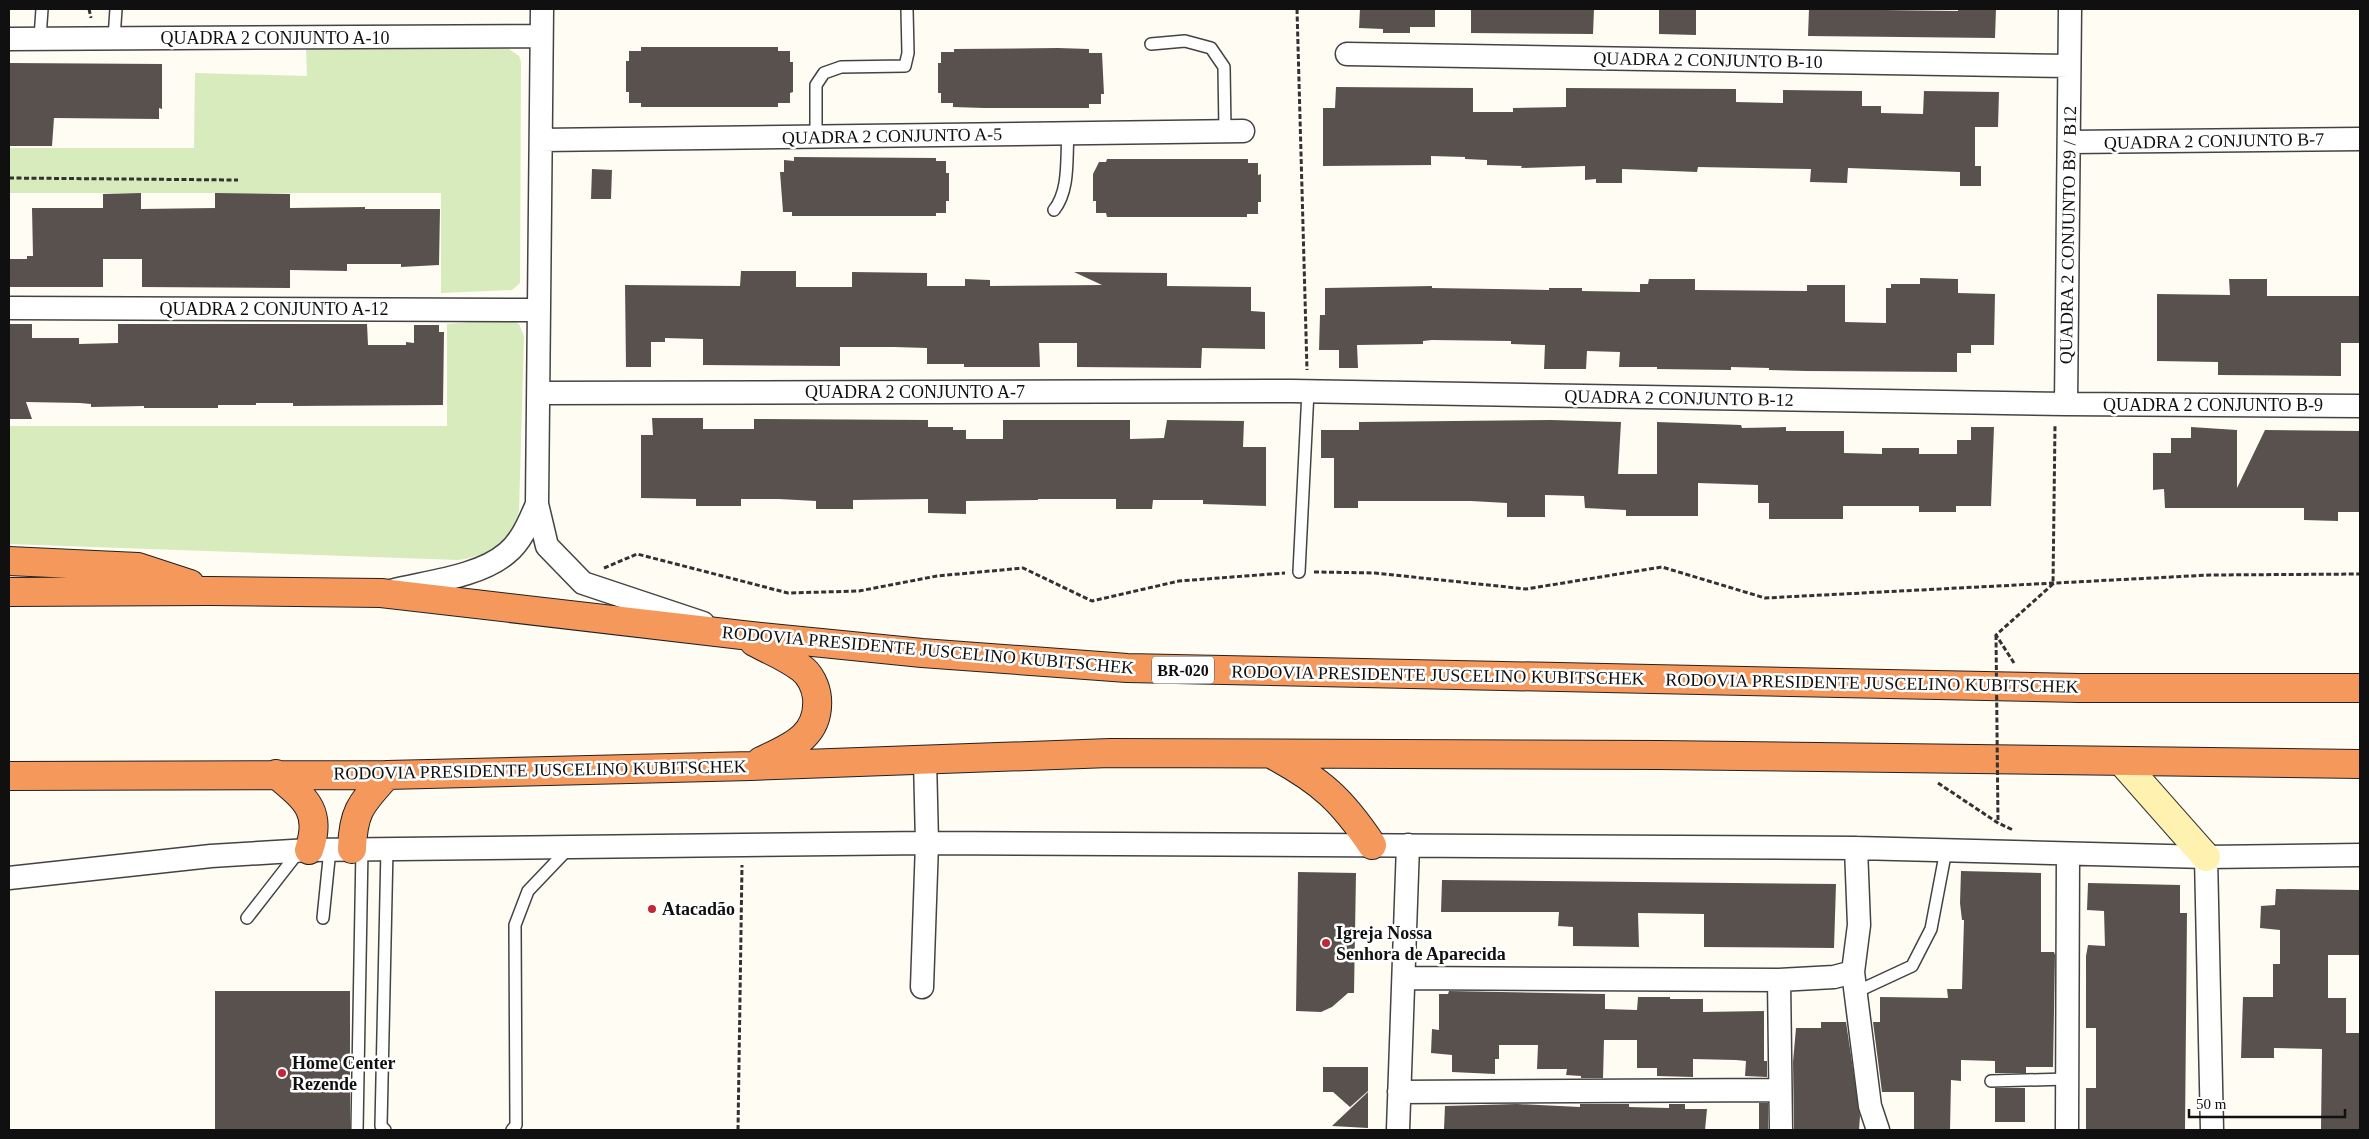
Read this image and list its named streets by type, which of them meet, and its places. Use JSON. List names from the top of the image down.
{
  "streets": {
    "highway": ["RODOVIA PRESIDENTE JUSCELINO KUBITSCHEK", "BR-020"],
    "street": [
      "QUADRA 2 CONJUNTO A-10",
      "QUADRA 2 CONJUNTO B-10",
      "QUADRA 2 CONJUNTO A-5",
      "QUADRA 2 CONJUNTO B-7",
      "QUADRA 2 CONJUNTO B9 / B12",
      "QUADRA 2 CONJUNTO A-12",
      "QUADRA 2 CONJUNTO A-7",
      "QUADRA 2 CONJUNTO B-12",
      "QUADRA 2 CONJUNTO B-9"
    ]
  },
  "crossings": [
    ["QUADRA 2 CONJUNTO B-10", "QUADRA 2 CONJUNTO B9 / B12"],
    ["QUADRA 2 CONJUNTO B-7", "QUADRA 2 CONJUNTO B9 / B12"],
    ["QUADRA 2 CONJUNTO B9 / B12", "QUADRA 2 CONJUNTO B-12"],
    ["QUADRA 2 CONJUNTO B9 / B12", "QUADRA 2 CONJUNTO B-9"],
    ["QUADRA 2 CONJUNTO A-7", "QUADRA 2 CONJUNTO B-12"],
    ["QUADRA 2 CONJUNTO B-12", "QUADRA 2 CONJUNTO B-9"]
  ],
  "places": ["Atacadão", "Igreja Nossa Senhora de Aparecida", "Home Center Rezende"],
  "scale_bar": "50 m"
}
